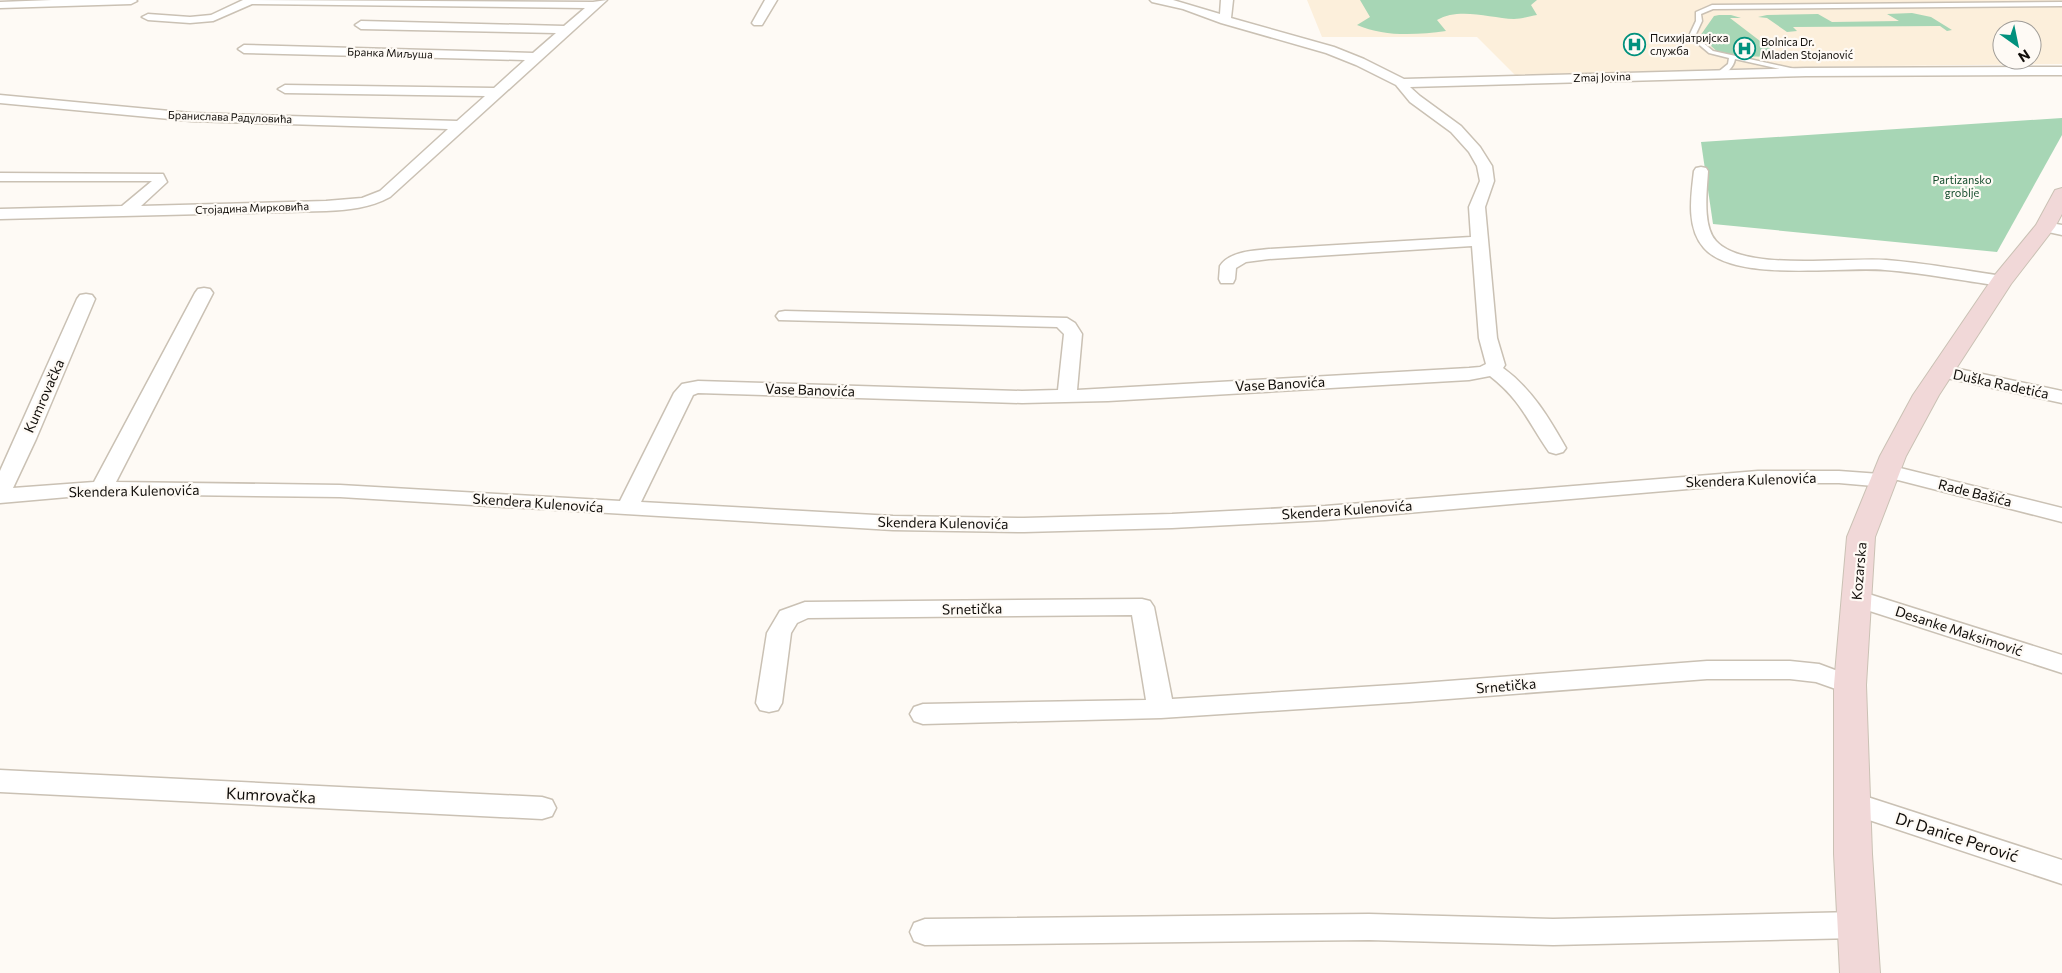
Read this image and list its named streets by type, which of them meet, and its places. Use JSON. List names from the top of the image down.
{
  "streets": {
    "street": [
      "Бранка Миљуша",
      "Zmaj Jovina",
      "Бранислава Радуловића",
      "Стојадина Мирковића",
      "Vase Banovića",
      "Duška Radetića",
      "Kumrovačka",
      "Skendera Kulenovića",
      "Rade Bašića",
      "Kozarska",
      "Srnetička",
      "Desanke Maksimović",
      "Dr Danice Perović"
    ]
  },
  "crossings": [
    ["Бранислава Радуловића", "Стојадина Мирковића"],
    ["Vase Banovića", "Skendera Kulenovića"],
    ["Duška Radetića", "Kozarska"],
    ["Kumrovačka", "Skendera Kulenovića"],
    ["Skendera Kulenovića", "Rade Bašića"],
    ["Skendera Kulenovića", "Kozarska"],
    ["Rade Bašića", "Kozarska"],
    ["Kozarska", "Srnetička"],
    ["Kozarska", "Desanke Maksimović"],
    ["Kozarska", "Dr Danice Perović"]
  ],
  "parks": ["Partizansko groblje"],
  "places": {
    "hospital": ["Психијатријска служба", "Bolnica Dr. Mladen Stojanović"]
  },
  "north": "bottom right"
}
